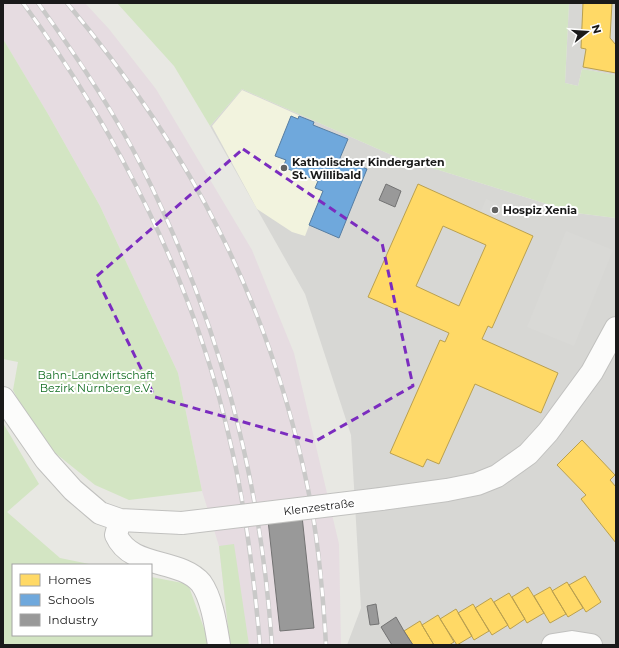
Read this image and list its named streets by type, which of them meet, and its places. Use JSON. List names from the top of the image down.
{
  "streets": {
    "street": ["Klenzestraße"]
  },
  "parks": ["Bahn-Landwirtschaft Bezirk Nürnberg e.V."],
  "places": ["Katholischer Kindergarten St. Willibald", "Hospiz Xenia"],
  "legend": ["Homes", "Schools", "Industry"],
  "north": "right"
}
